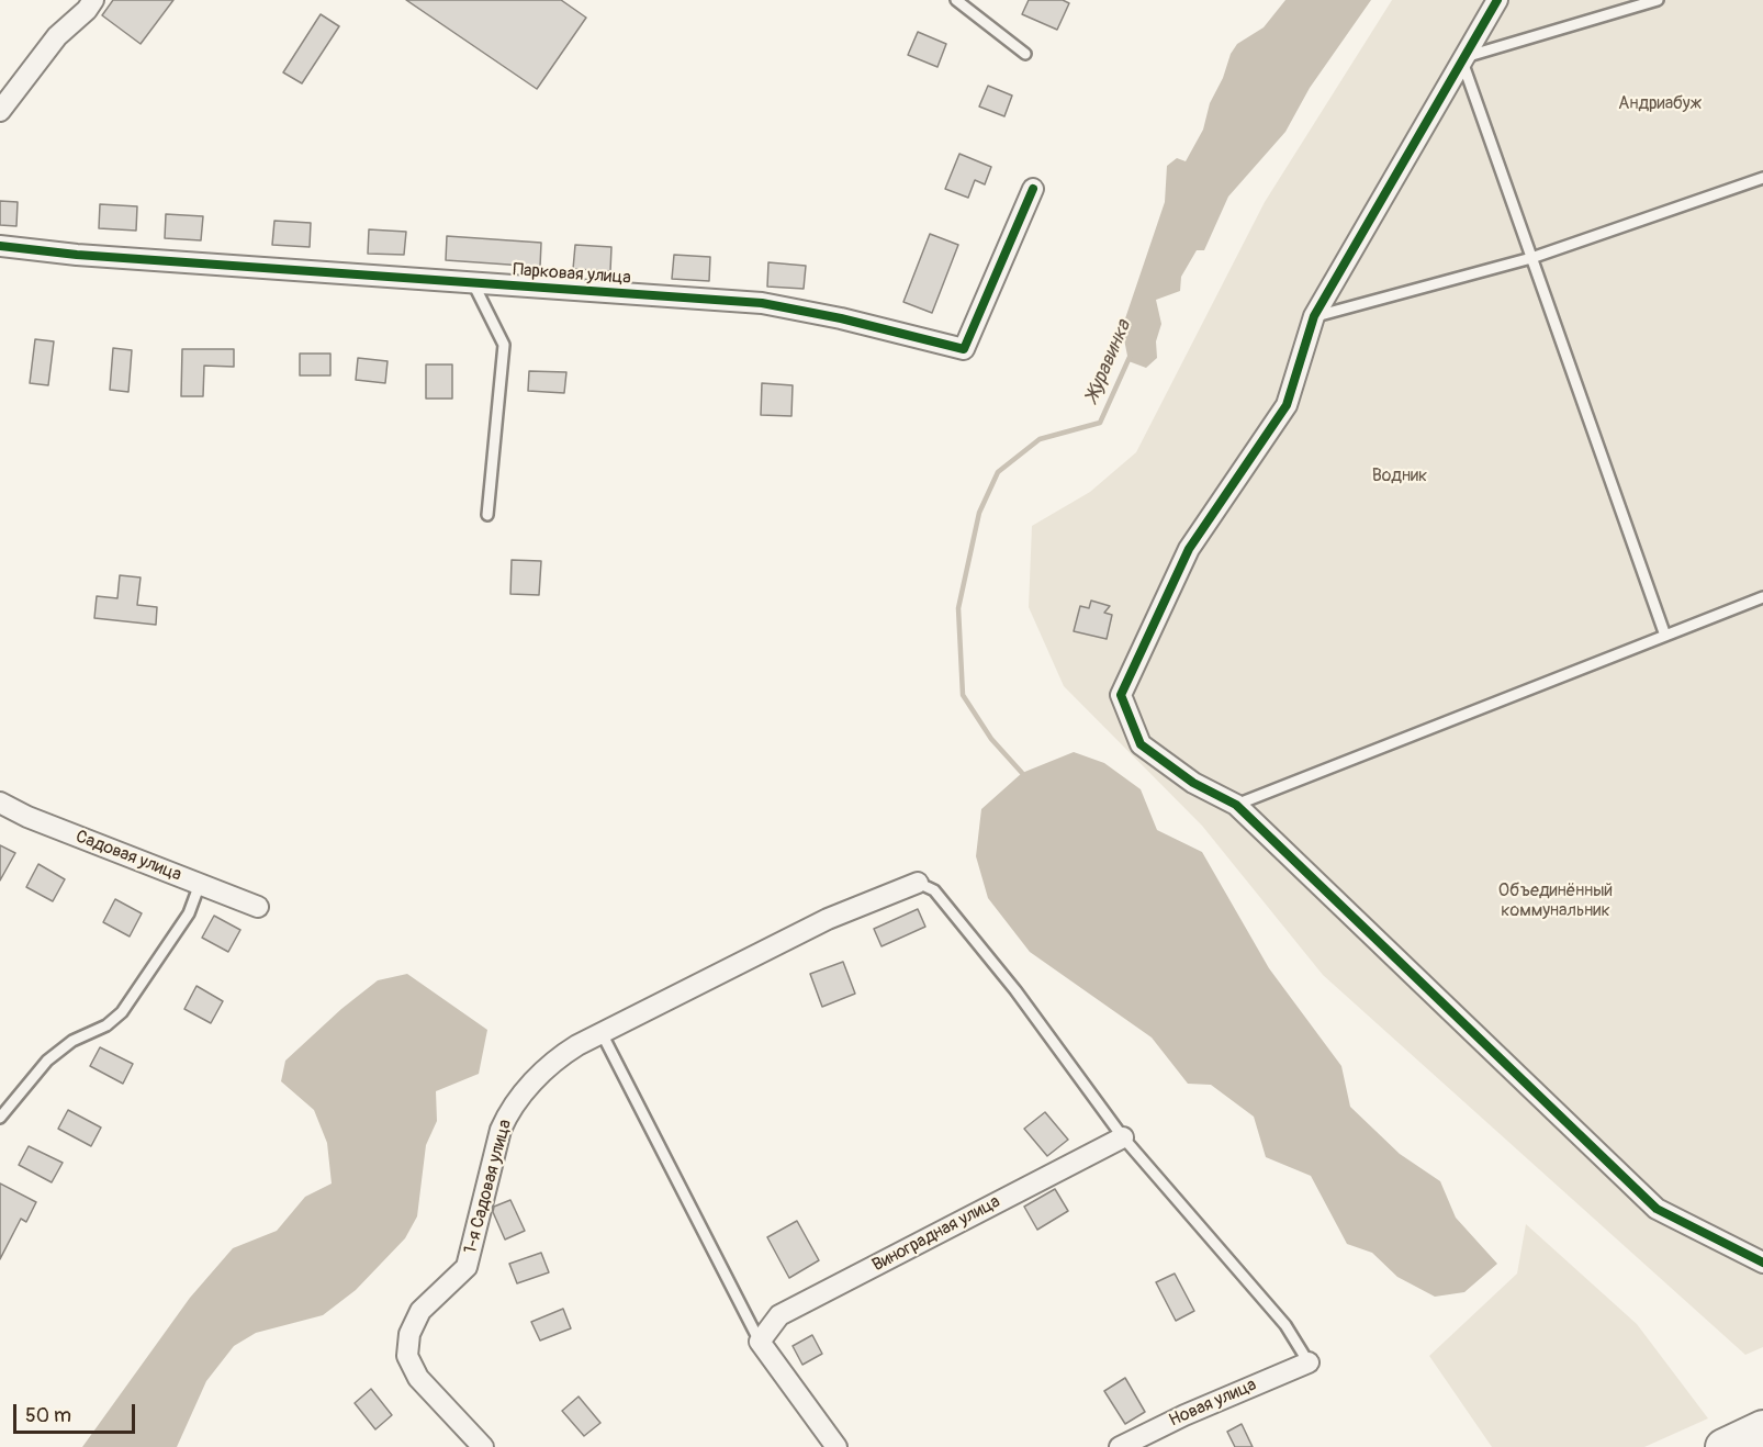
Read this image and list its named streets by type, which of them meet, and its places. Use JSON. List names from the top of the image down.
{
  "streets": {
    "street": [
      "Парковая улица",
      "Садовая улица",
      "1-я Садовая улица",
      "Виноградная улица",
      "Новая улица"
    ]
  },
  "water": ["Журавинка"],
  "parks": ["Андриабуж", "Водник", "Объединённый коммунальник"],
  "scale_bar": "50 m"
}
